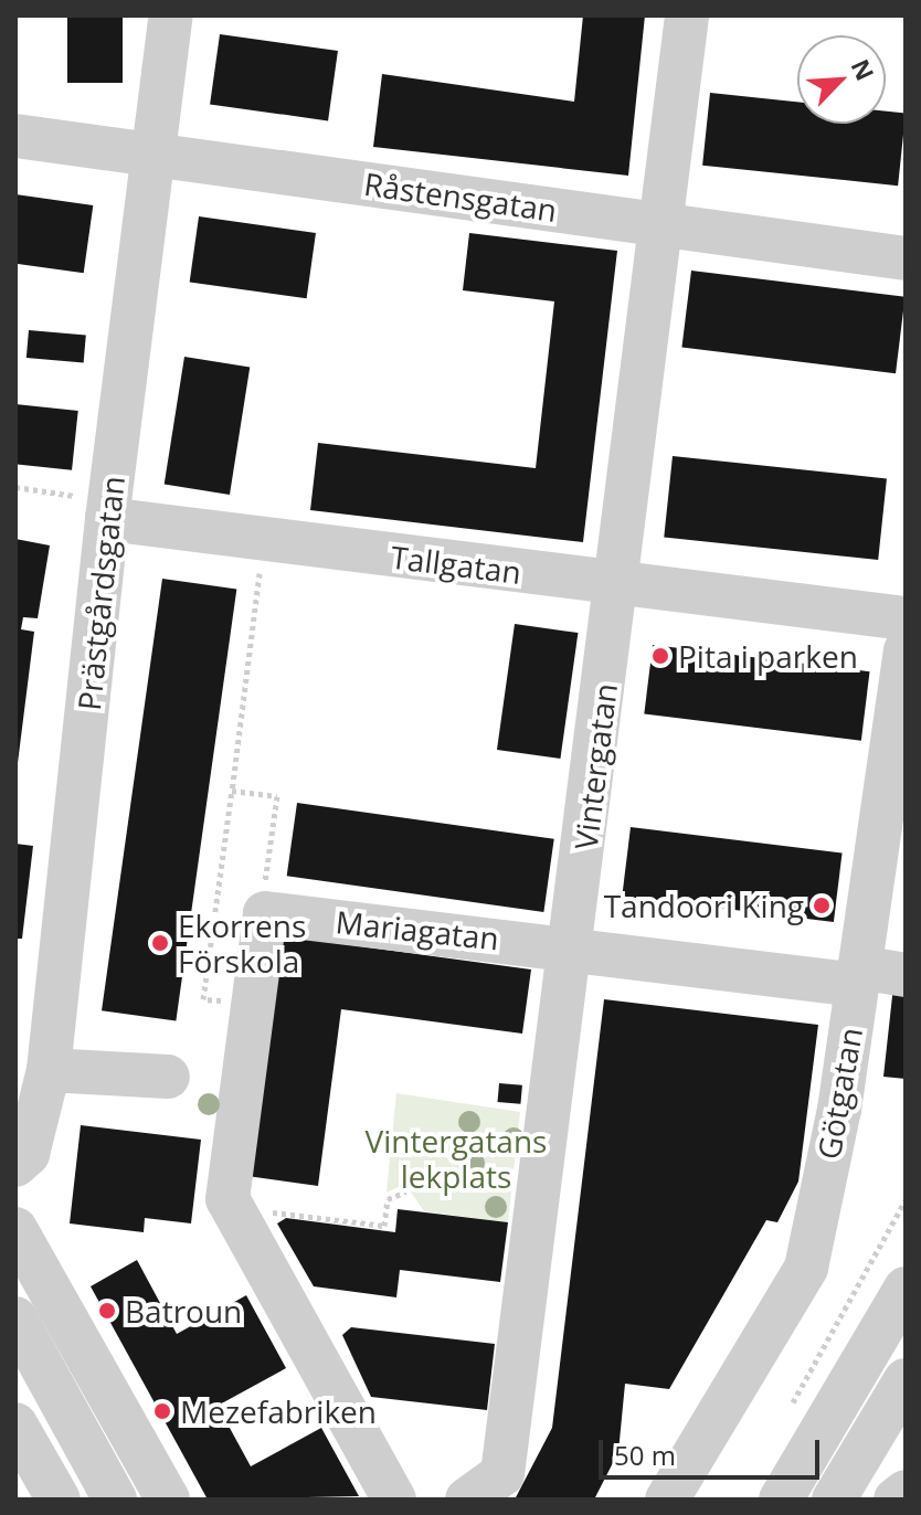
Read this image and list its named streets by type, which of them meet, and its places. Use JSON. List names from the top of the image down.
{
  "streets": {
    "street": [
      "Råstensgatan",
      "Tallgatan",
      "Prästgårdsgatan",
      "Vintergatan",
      "Mariagatan",
      "Götgatan"
    ]
  },
  "crossings": [
    ["Råstensgatan", "Prästgårdsgatan"],
    ["Råstensgatan", "Vintergatan"],
    ["Tallgatan", "Prästgårdsgatan"],
    ["Tallgatan", "Vintergatan"],
    ["Vintergatan", "Mariagatan"],
    ["Mariagatan", "Götgatan"]
  ],
  "parks": ["Vintergatans lekplats"],
  "places": [
    "Pita i parken",
    "Tandoori King",
    "Ekorrens Förskola",
    "Batroun",
    "Mezefabriken"
  ],
  "scale_bar": "50 m",
  "north": "top right"
}
